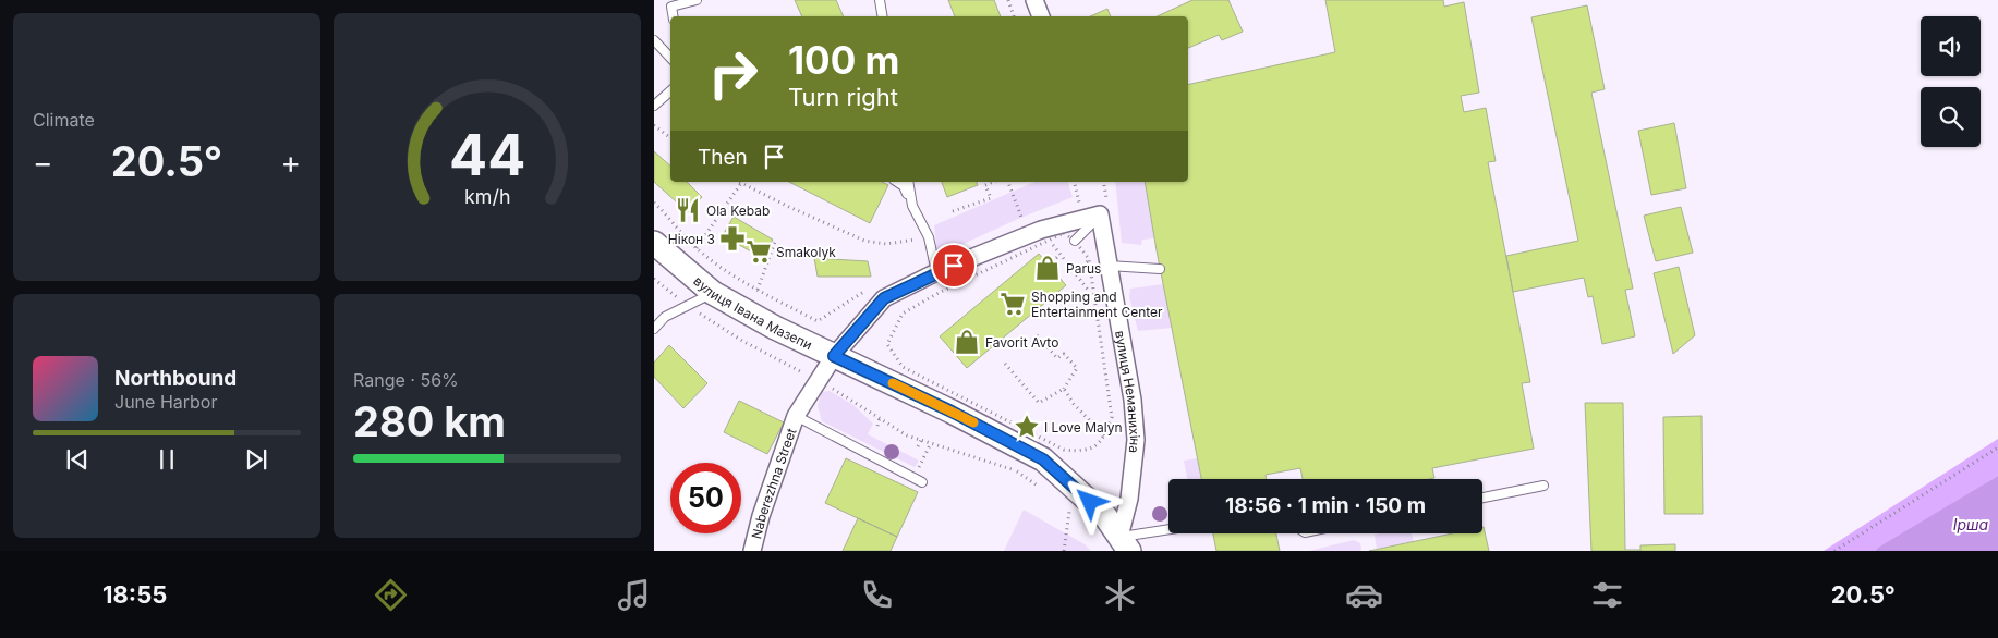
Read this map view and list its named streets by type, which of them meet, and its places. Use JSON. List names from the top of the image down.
{
  "streets": {
    "main road": ["вулиця Івана Мазепи"],
    "street": ["вулиця Неманихіна", "Naberezhna Street"]
  },
  "crossings": [
    ["вулиця Івана Мазепи", "вулиця Неманихіна"],
    ["вулиця Івана Мазепи", "Naberezhna Street"],
    ["вулиця Неманихіна", "Naberezhna Street"]
  ],
  "water": ["Ірша"],
  "places": {
    "restaurant": ["Ola Kebab"],
    "pharmacy": ["Нікон 3"],
    "supermarket": ["Smakolyk", "Shopping and Entertainment Center"],
    "shop": ["Parus", "Favorit Avto"],
    "place": ["I Love Malyn"]
  },
  "page": {
    "tile": [
      "Climate",
      ["Range · 56%", "280 km"]
    ],
    "turn": ["100 m", "Turn right"],
    "then": "Then",
    "heat": ["−", "20.5°", "+"],
    "song": ["Northbound", "June Harbor"],
    "limit": "50",
    "trip": "18:56 · 1 min · 150 m",
    "tabs": ["18:55", "20.5°"],
    "gauge": ["44", "km/h"]
  }
}
